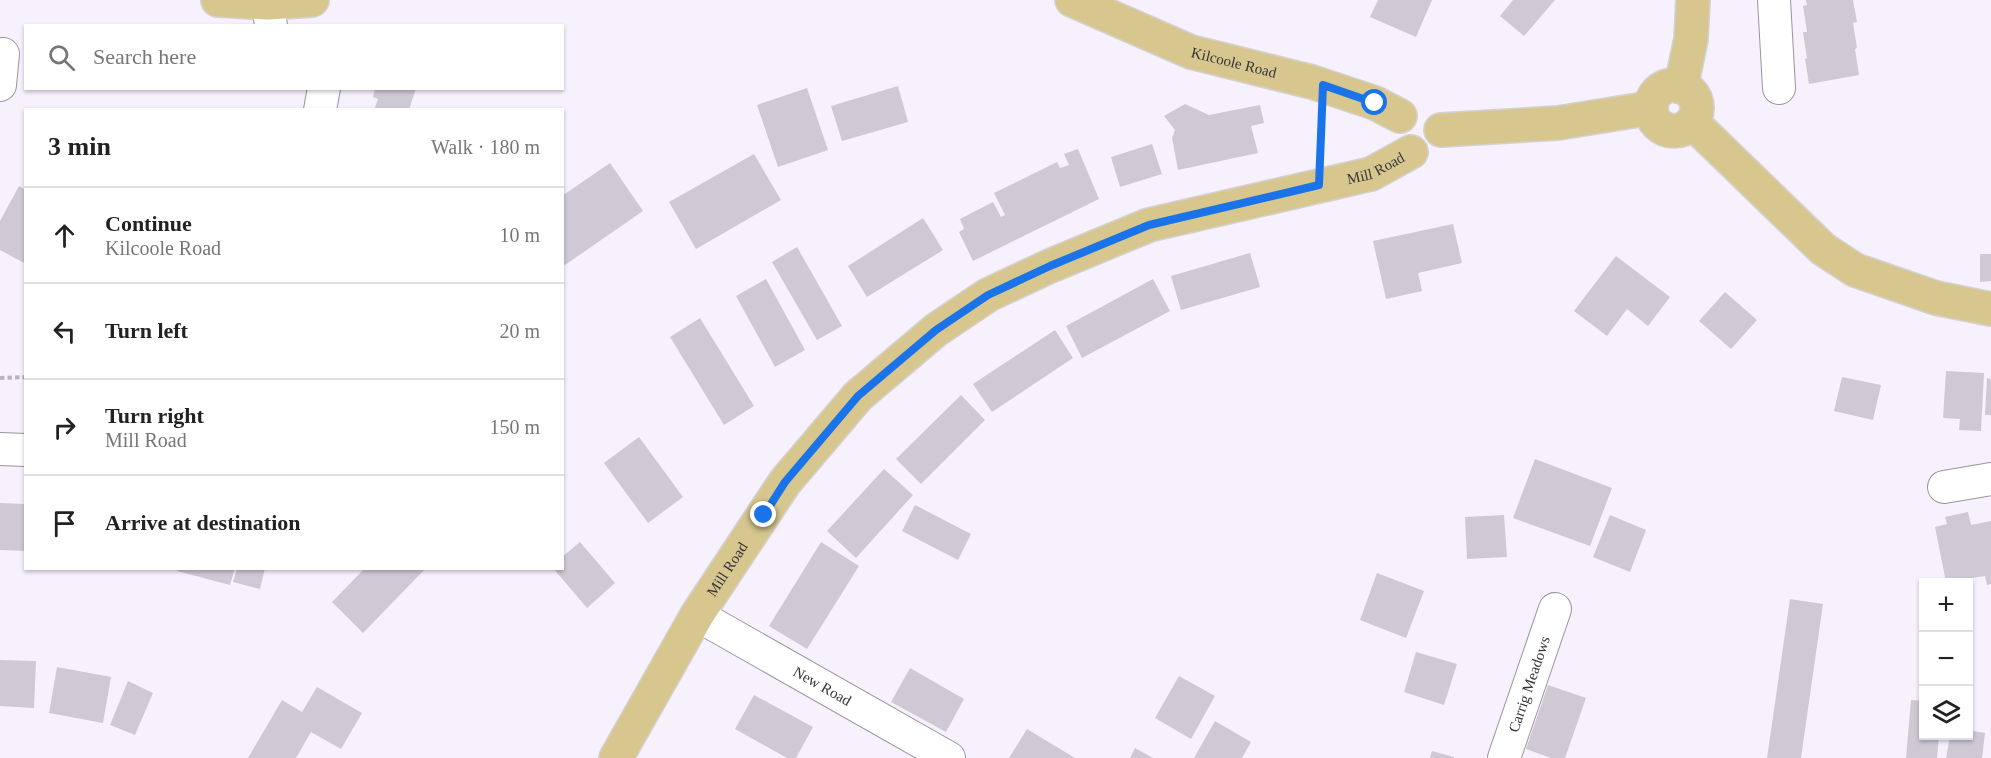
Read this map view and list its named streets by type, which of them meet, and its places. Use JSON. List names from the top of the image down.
{
  "streets": {
    "main road": ["Kilcoole Road", "Mill Road"],
    "street": ["Carrig Meadows", "New Road"]
  },
  "crossings": [
    ["Kilcoole Road", "Mill Road"],
    ["Mill Road", "New Road"]
  ],
  "page": {
    "search": "Search here",
    "heading": ["3 min", "Walk · 180 m"],
    "list": [
      ["Continue", "Kilcoole Road", "10 m"],
      ["Turn left", "20 m"],
      ["Turn right", "Mill Road", "150 m"],
      "Arrive at destination"
    ],
    "map_buttons": ["+", "−"]
  }
}
